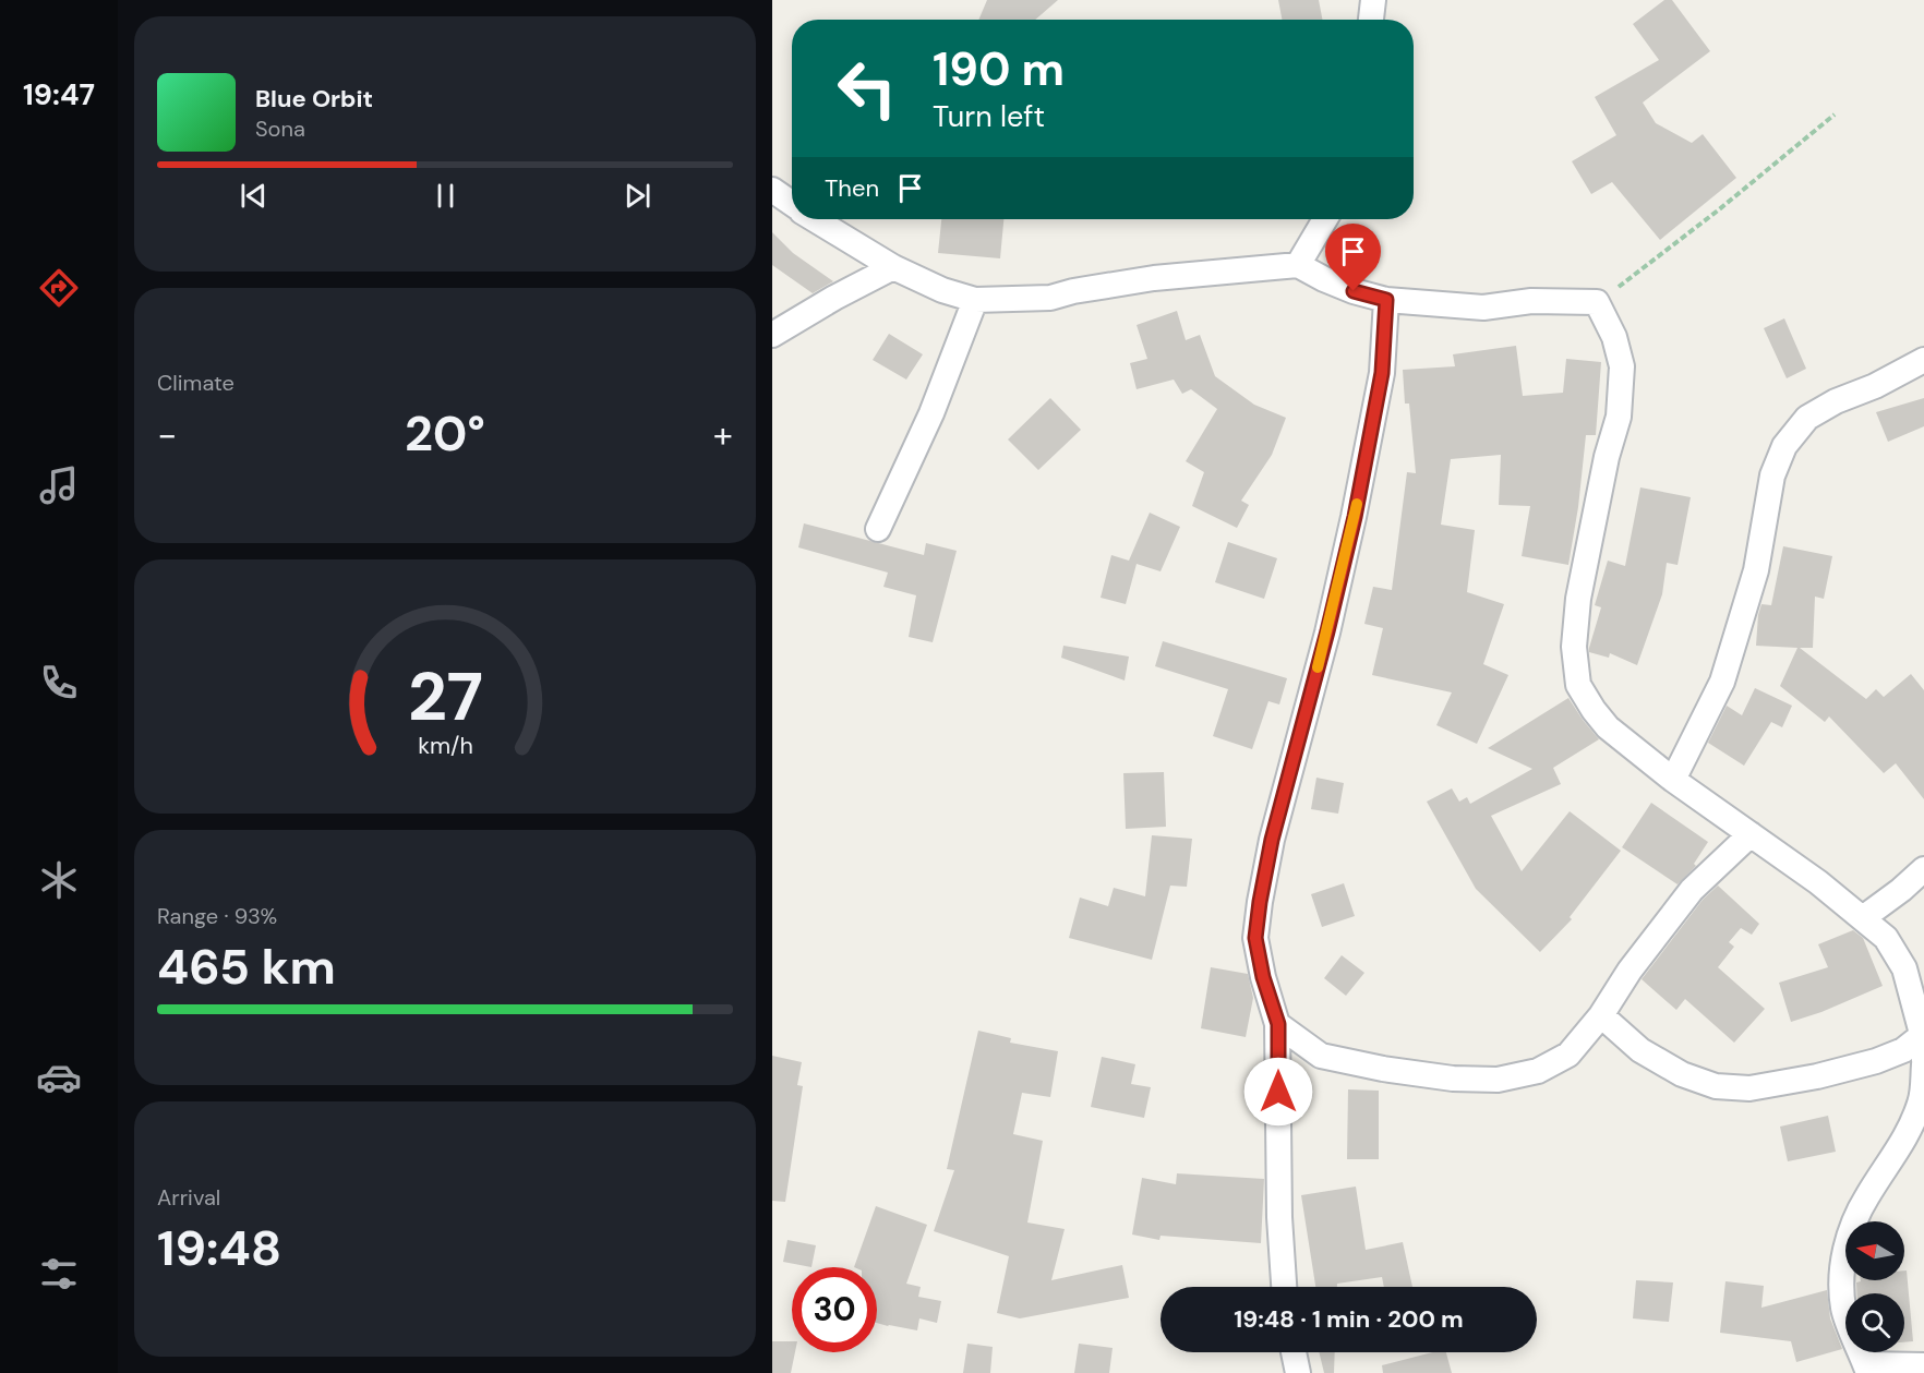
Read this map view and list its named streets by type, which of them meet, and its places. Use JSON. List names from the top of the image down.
{
  "north": "left",
  "page": {
    "tabs": "19:47",
    "turn": ["190 m", "Turn left"],
    "song": ["Blue Orbit", "Sona"],
    "then": "Then",
    "tile": [
      "Climate",
      ["Range · 93%", "465 km"],
      ["Arrival", "19:48"]
    ],
    "heat": ["−", "20°", "+"],
    "limit": "30",
    "trip": "19:48 · 1 min · 200 m",
    "gauge": ["27", "km/h"]
  }
}
